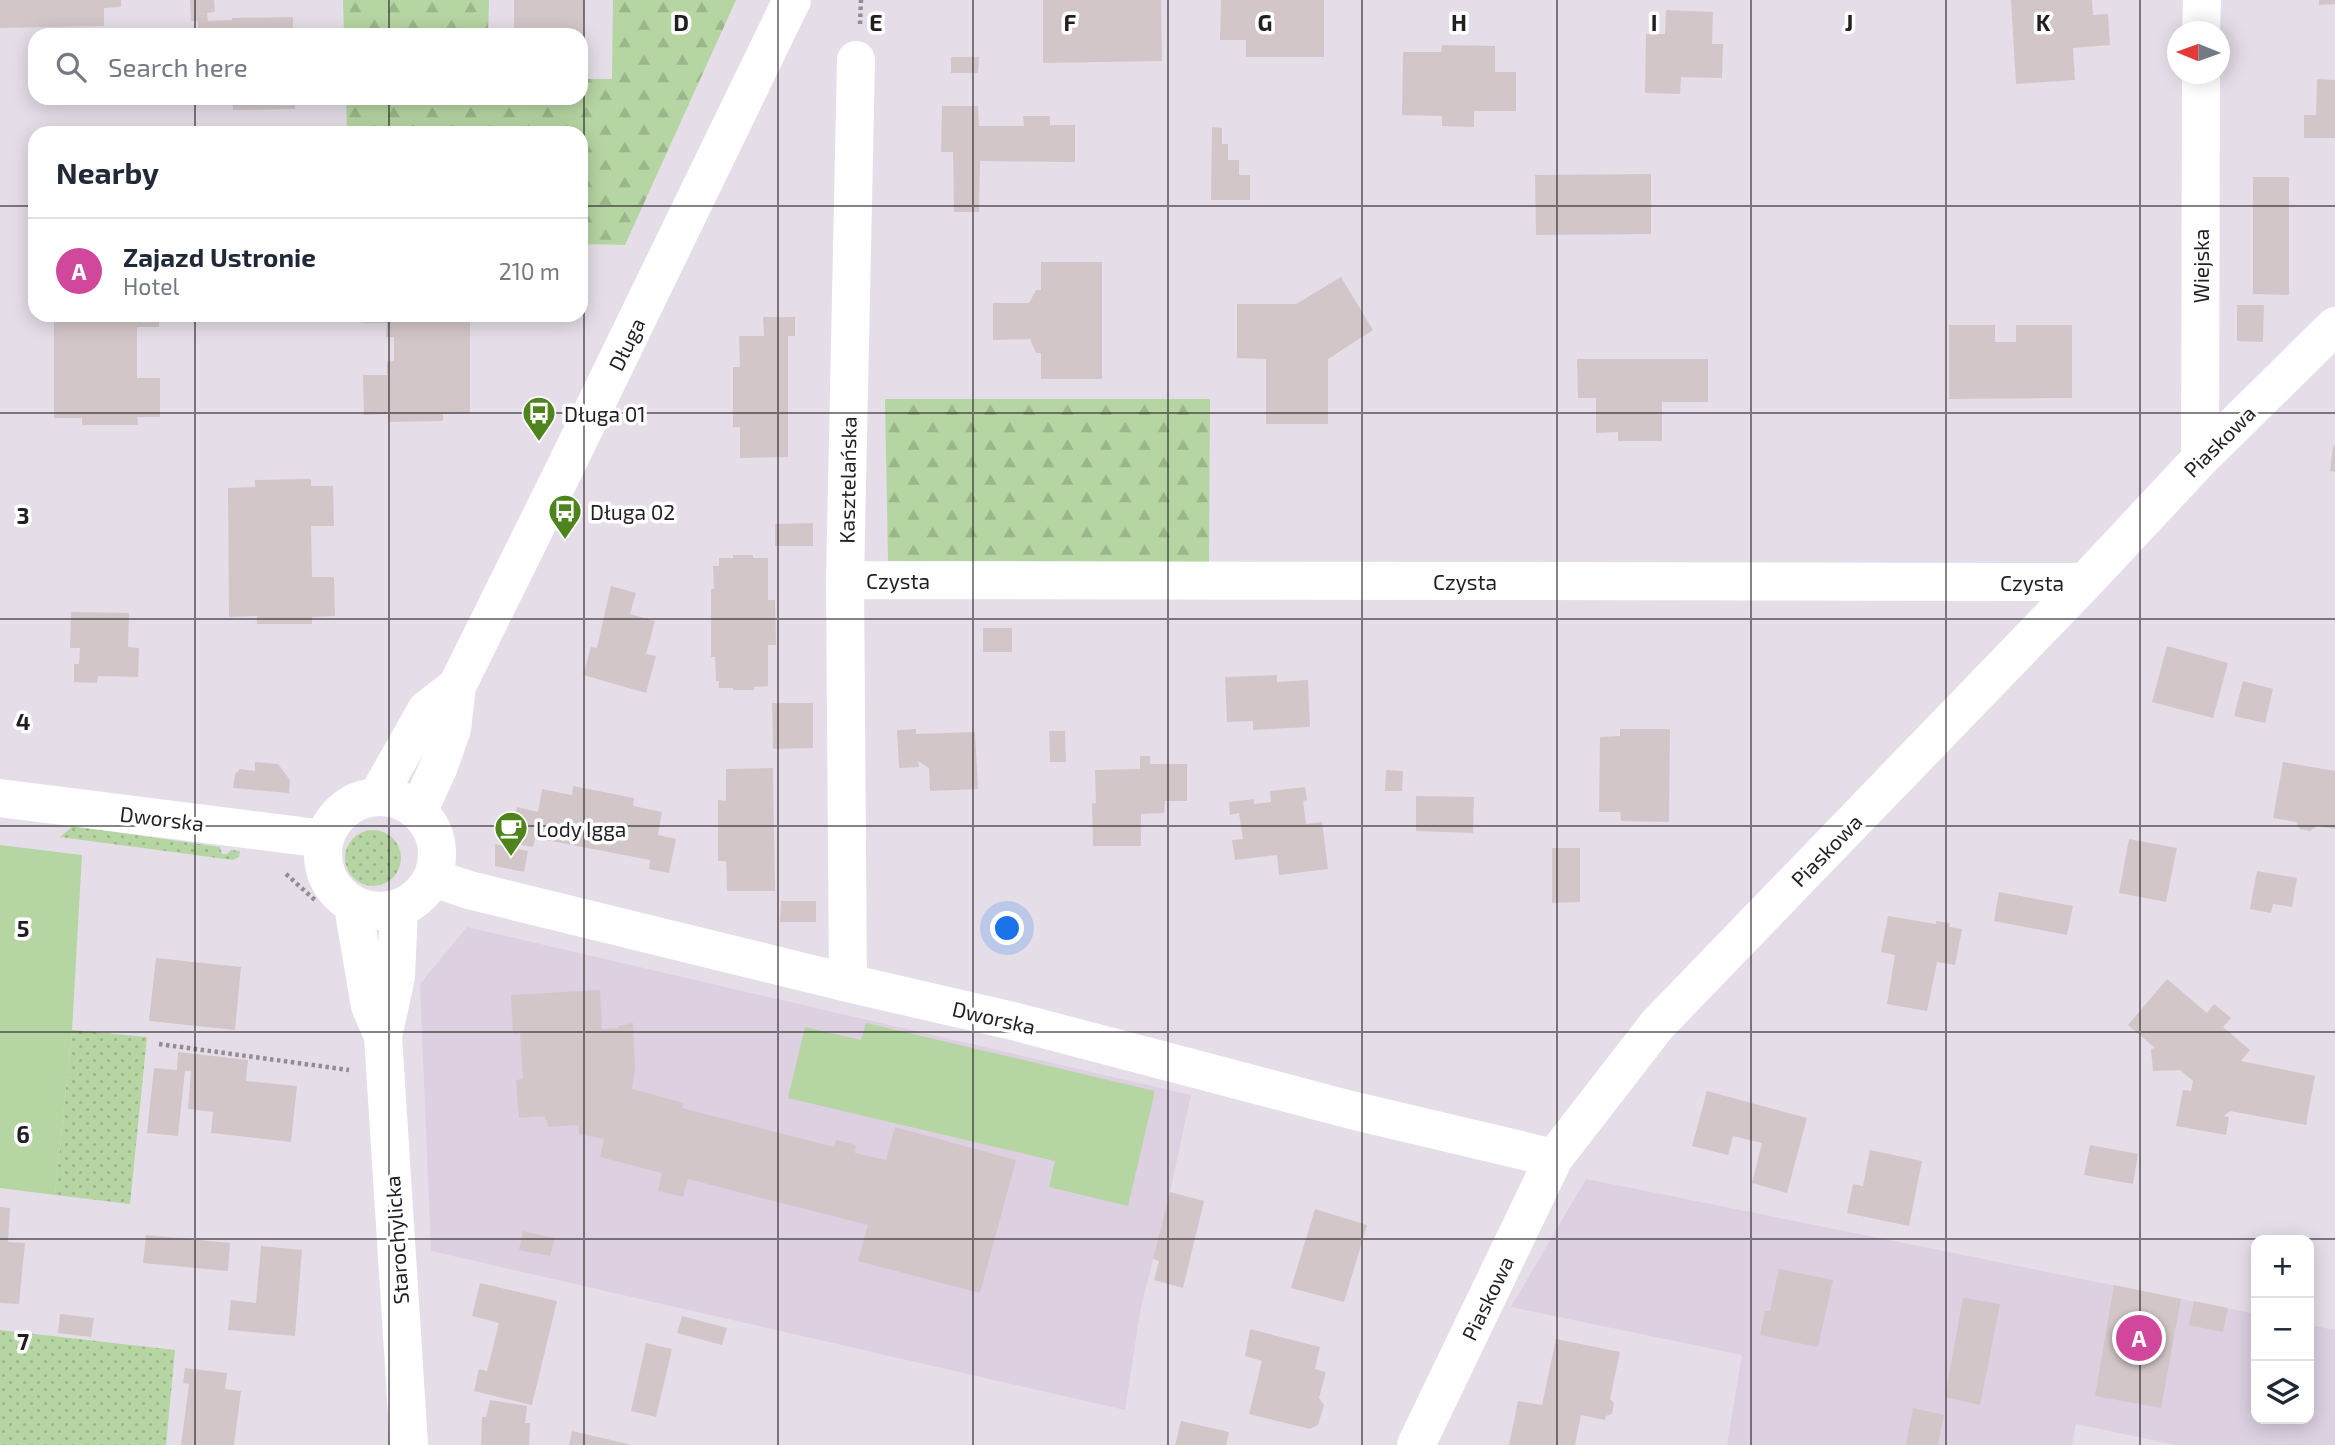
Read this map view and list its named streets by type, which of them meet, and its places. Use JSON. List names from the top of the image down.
{
  "streets": {
    "street": [
      "Wiejska",
      "Długa",
      "Piaskowa",
      "Kasztelańska",
      "Czysta",
      "Dworska",
      "Starochylicka"
    ]
  },
  "crossings": [
    ["Wiejska", "Piaskowa"],
    ["Długa", "Dworska"],
    ["Długa", "Starochylicka"],
    ["Piaskowa", "Czysta"],
    ["Piaskowa", "Dworska"],
    ["Kasztelańska", "Czysta"],
    ["Kasztelańska", "Dworska"],
    ["Dworska", "Starochylicka"]
  ],
  "places": {
    "bus stop": ["Długa 01", "Długa 02"],
    "cafe": ["Lody Igga"]
  },
  "north": "left",
  "page": {
    "search": "Search here",
    "heading": "Nearby",
    "list": [
      {
        "mark": "A",
        "name": "Zajazd Ustronie",
        "note": "Hotel",
        "value": "210 m"
      }
    ],
    "map_buttons": ["+", "−"],
    "pins": "A"
  },
  "grid": {
    "columns": [
      "D",
      "E",
      "F",
      "G",
      "H",
      "I",
      "J",
      "K"
    ],
    "rows": [
      "3",
      "4",
      "5",
      "6",
      "7"
    ]
  }
}
